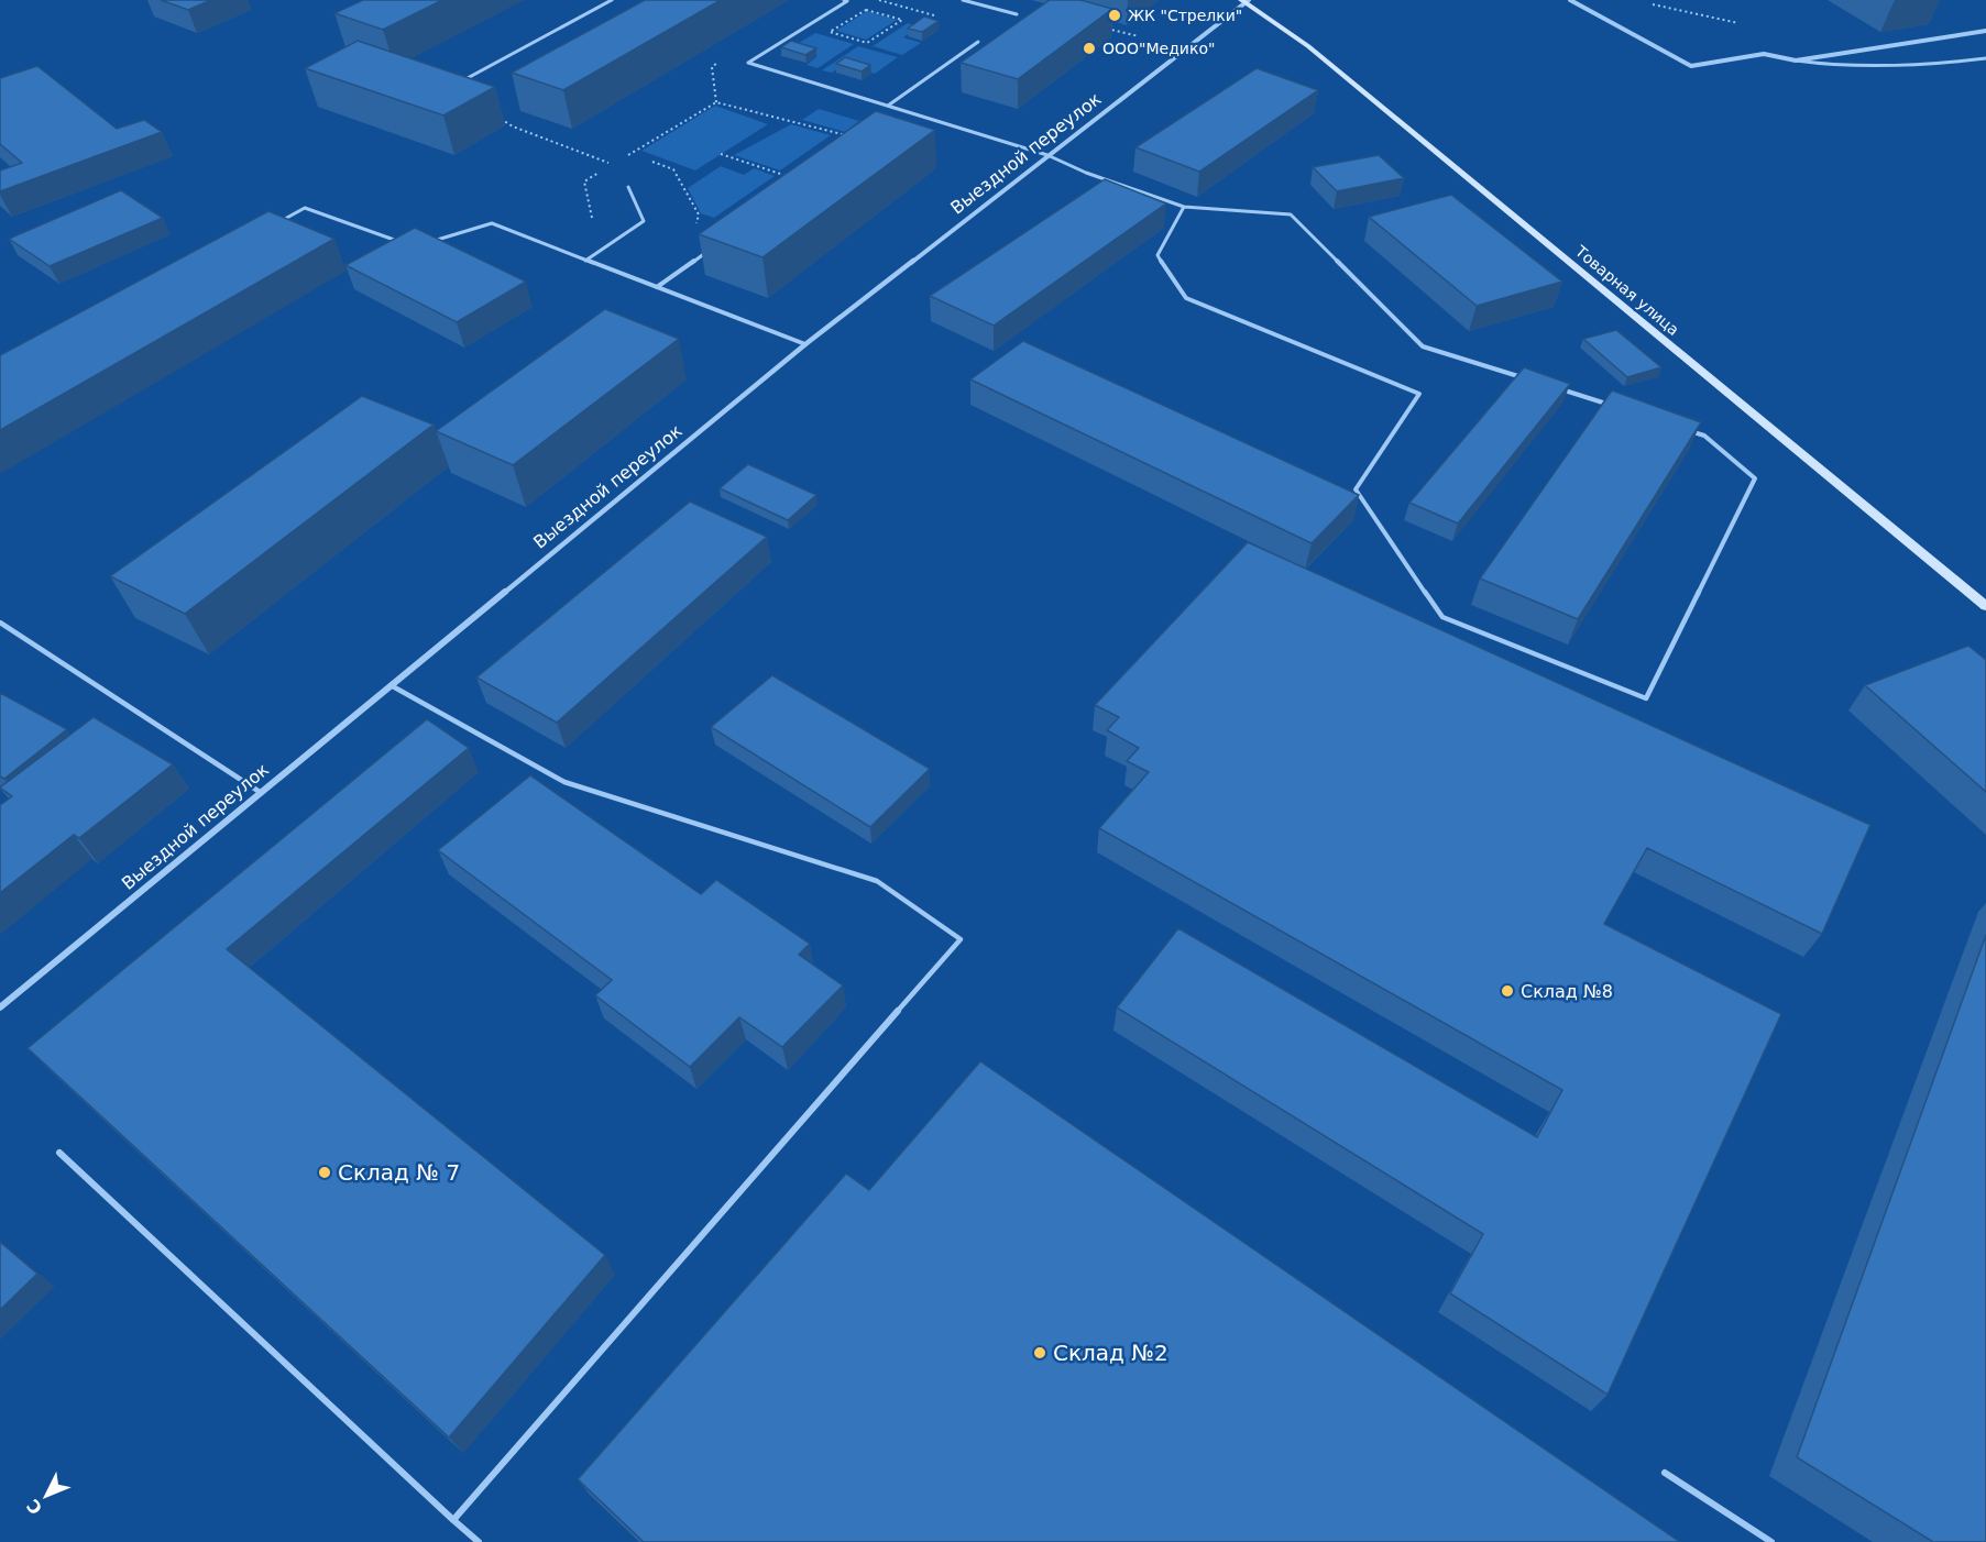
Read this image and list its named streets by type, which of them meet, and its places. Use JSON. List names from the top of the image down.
{
  "streets": {
    "main road": ["Товарная улица"],
    "street": ["Выездной переулок"]
  },
  "crossings": [
    ["Выездной переулок", "Товарная улица"]
  ],
  "places": [
    "ЖК \"Стрелки\"",
    "ООО\"Медико\"",
    "Склад №8",
    "Склад № 7",
    "Склад №2"
  ],
  "north": "bottom left"
}
